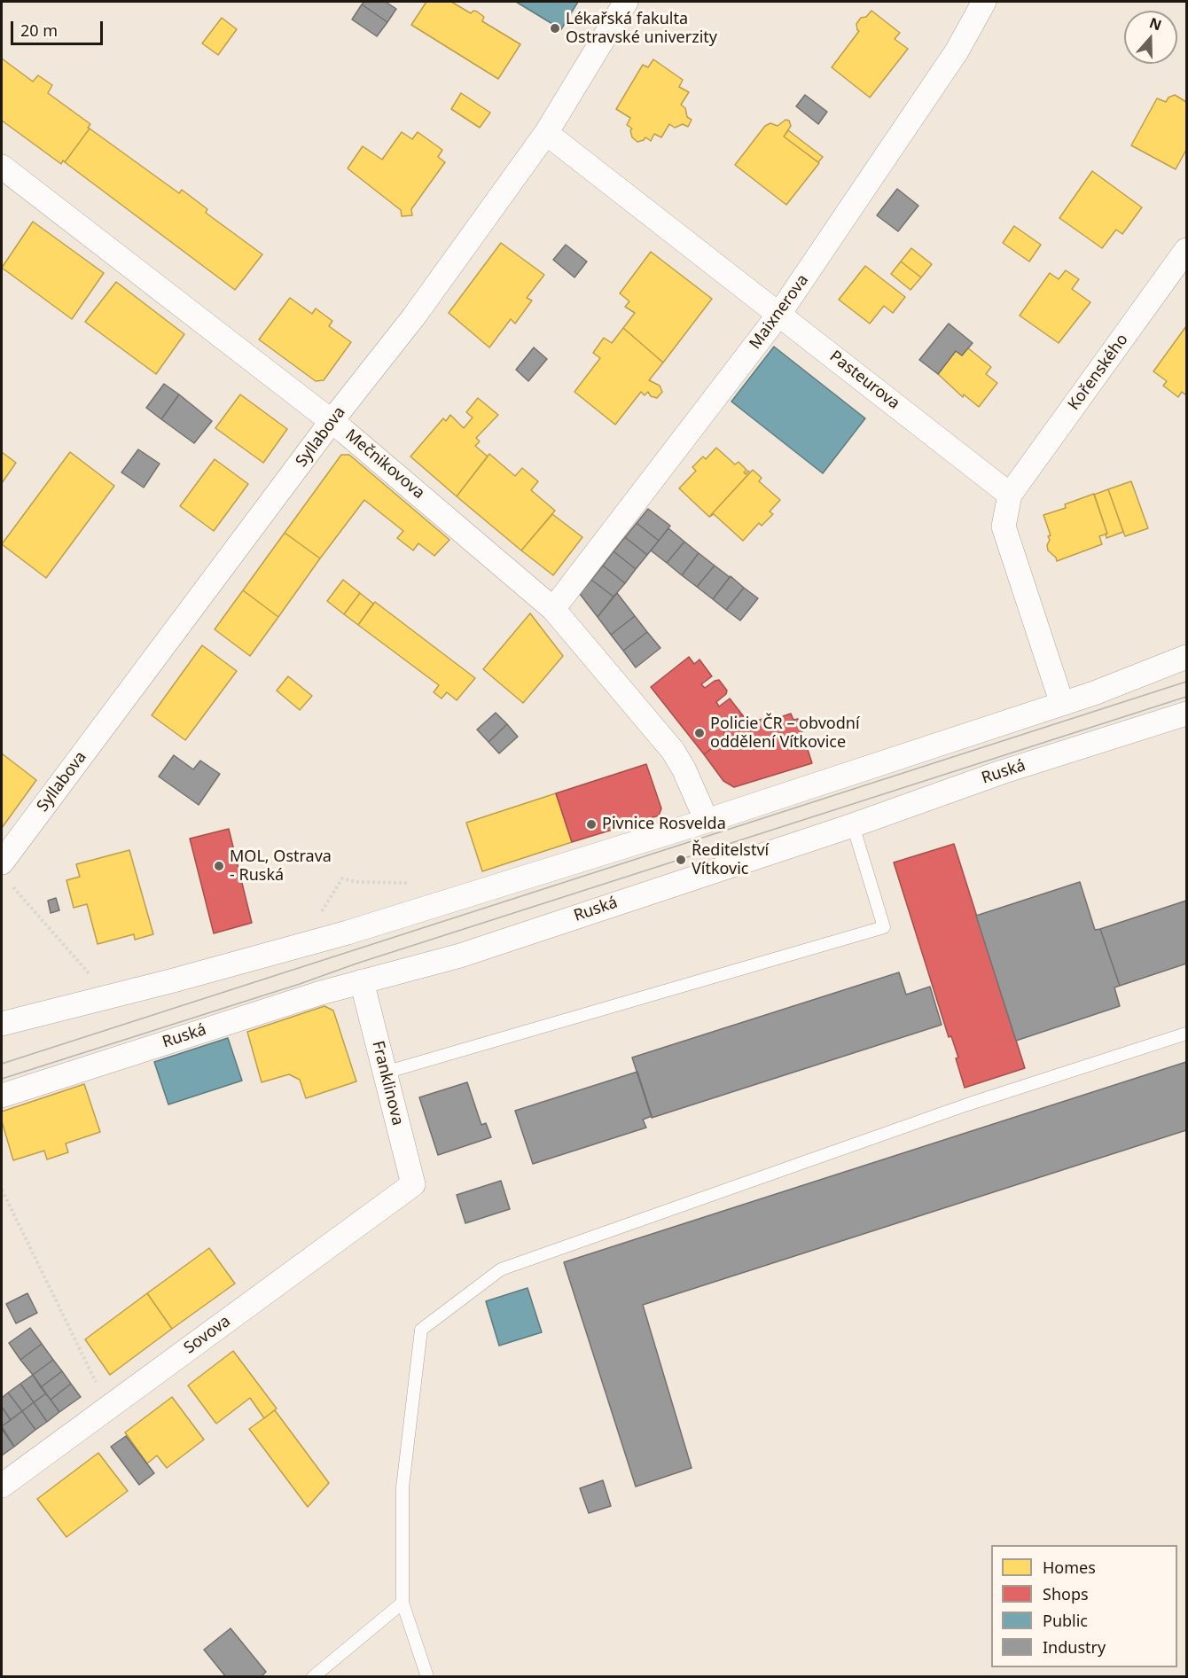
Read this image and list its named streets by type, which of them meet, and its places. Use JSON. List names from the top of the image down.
{
  "streets": {
    "street": [
      "Maixnerova",
      "Kořenského",
      "Pasteurova",
      "Syllabova",
      "Mečnikovova",
      "Ruská",
      "Franklinova",
      "Sovova"
    ]
  },
  "crossings": [
    ["Maixnerova", "Pasteurova"],
    ["Maixnerova", "Mečnikovova"],
    ["Kořenského", "Pasteurova"],
    ["Pasteurova", "Syllabova"],
    ["Syllabova", "Mečnikovova"],
    ["Ruská", "Franklinova"],
    ["Franklinova", "Sovova"]
  ],
  "places": [
    "Lékařská fakulta Ostravské univerzity",
    "Policie ČR – obvodní oddělení Vítkovice",
    "Pivnice Rosvelda",
    "Ředitelství Vítkovic",
    "MOL, Ostrava - Ruská"
  ],
  "legend": [
    "Homes",
    "Shops",
    "Public",
    "Industry"
  ],
  "scale_bar": "20 m",
  "north": "top"
}
